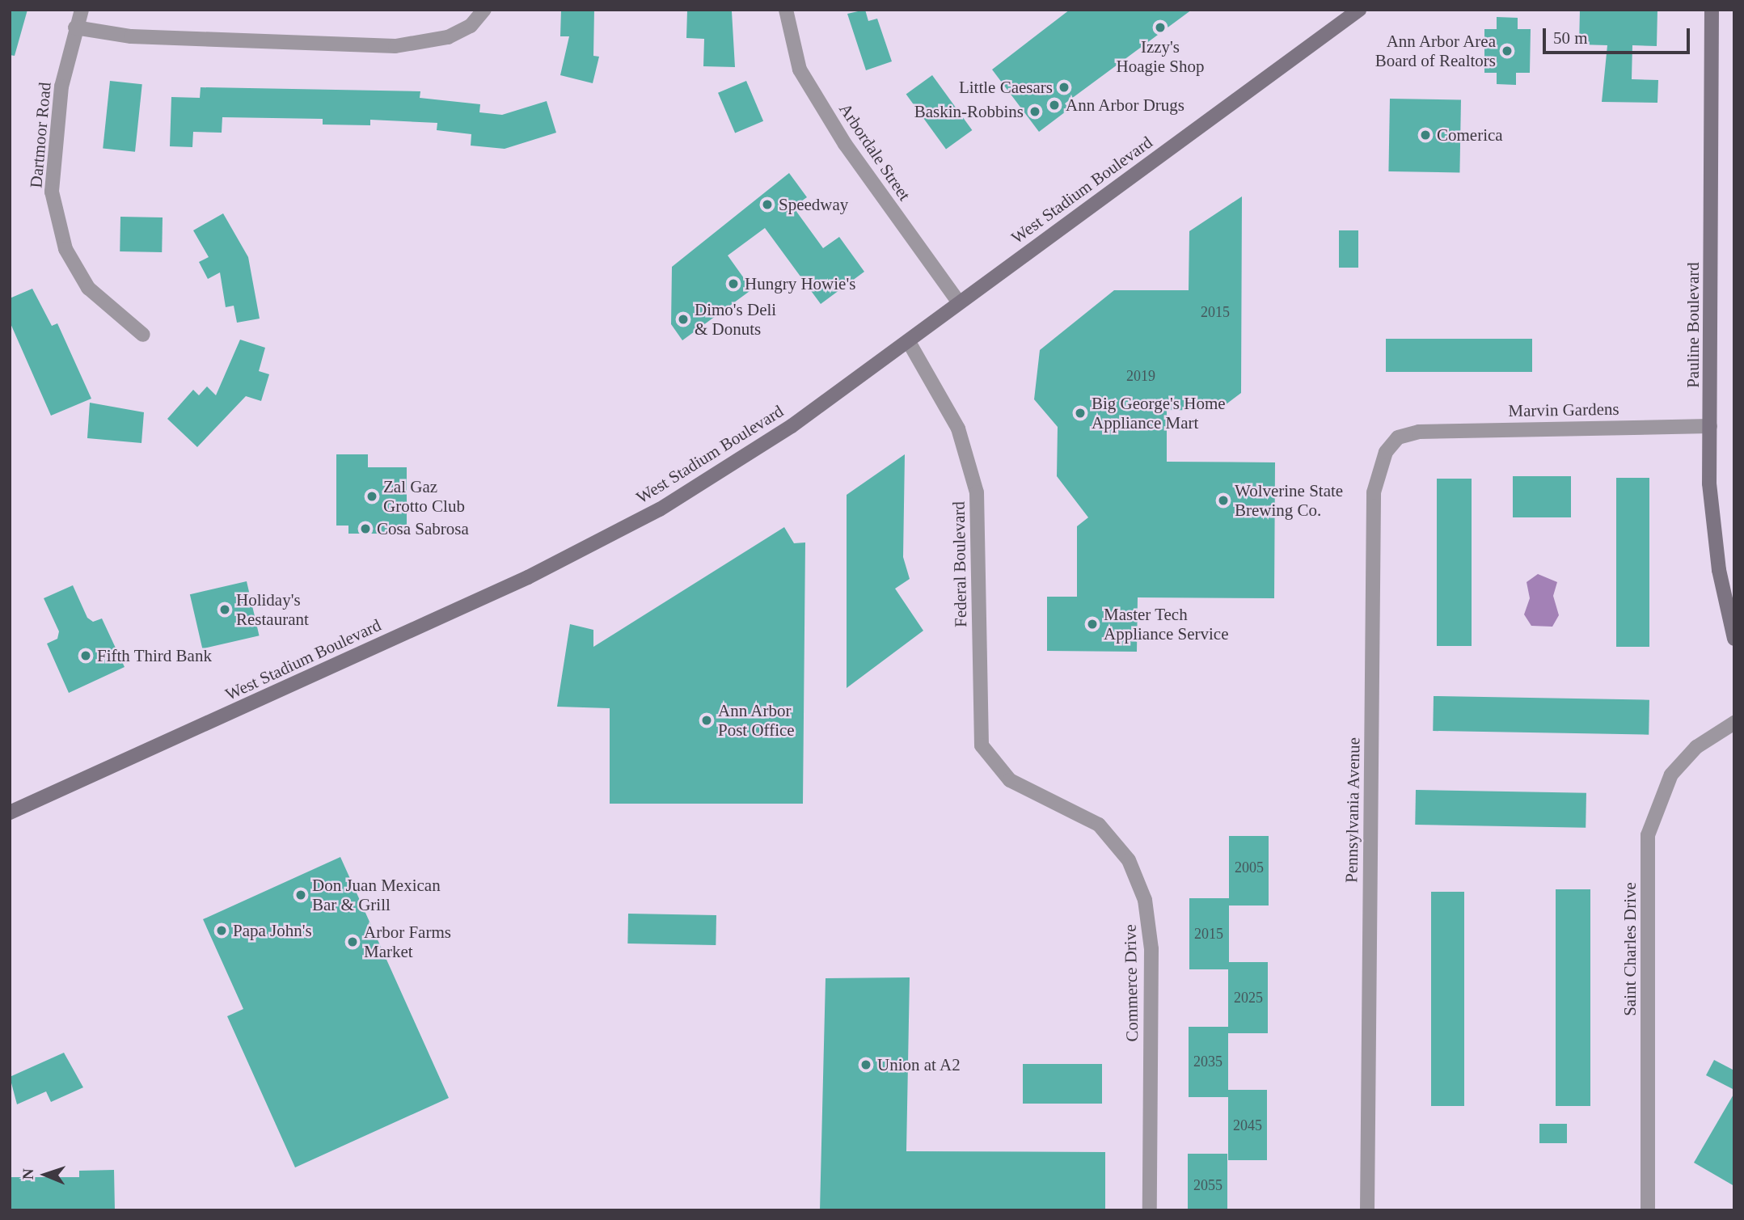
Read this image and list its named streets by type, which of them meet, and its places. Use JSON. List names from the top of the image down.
{
  "streets": {
    "main road": ["West Stadium Boulevard", "Pauline Boulevard"],
    "street": [
      "Dartmoor Road",
      "Arbordale Street",
      "Marvin Gardens",
      "Federal Boulevard",
      "Pennsylvania Avenue",
      "Saint Charles Drive",
      "Commerce Drive"
    ]
  },
  "crossings": [
    ["Arbordale Street", "West Stadium Boulevard"],
    ["West Stadium Boulevard", "Federal Boulevard"],
    ["Pauline Boulevard", "Marvin Gardens"],
    ["Marvin Gardens", "Pennsylvania Avenue"],
    ["Federal Boulevard", "Commerce Drive"]
  ],
  "places": [
    "Izzy's Hoagie Shop",
    "Ann Arbor Area Board of Realtors",
    "Little Caesars",
    "Ann Arbor Drugs",
    "Baskin-Robbins",
    "Comerica",
    "Speedway",
    "Hungry Howie's",
    "Dimo's Deli & Donuts",
    "Big George's Home Appliance Mart",
    "Zal Gaz Grotto Club",
    "Wolverine State Brewing Co.",
    "Cosa Sabrosa",
    "Holiday's Restaurant",
    "Master Tech Appliance Service",
    "Fifth Third Bank",
    "Ann Arbor Post Office",
    "Don Juan Mexican Bar & Grill",
    "Papa John's",
    "Arbor Farms Market",
    "Union at A2"
  ],
  "house_numbers": [
    "2015",
    "2019",
    "2005",
    "2015",
    "2025",
    "2035",
    "2045",
    "2055"
  ],
  "scale_bar": "50 m",
  "north": "left"
}
